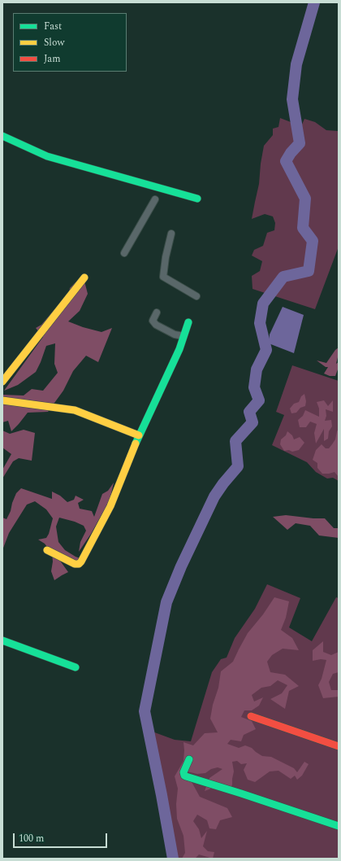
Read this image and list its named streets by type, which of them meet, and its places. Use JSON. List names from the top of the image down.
{
  "legend": ["Fast", "Slow", "Jam"],
  "scale_bar": "100 m"
}
